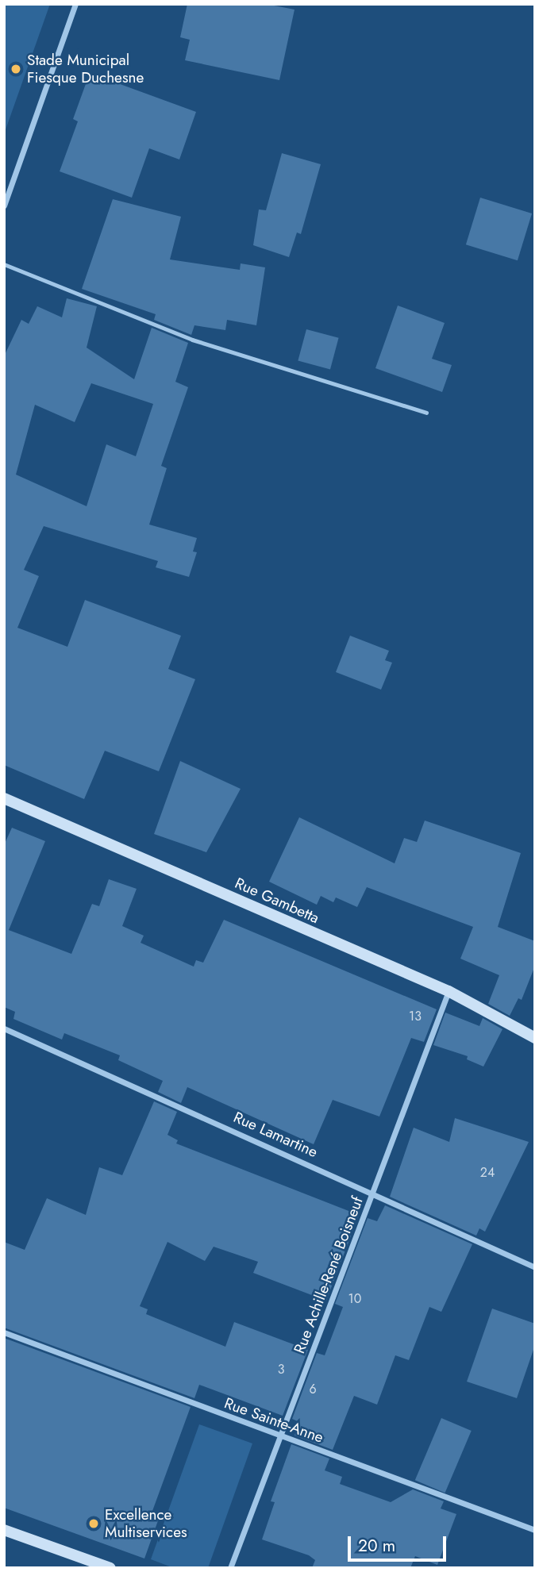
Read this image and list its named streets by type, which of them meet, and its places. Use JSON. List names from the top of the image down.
{
  "streets": {
    "street": [
      "Rue Gambetta",
      "Rue Lamartine",
      "Rue Achille-René Boisneuf",
      "Rue Sainte-Anne"
    ]
  },
  "crossings": [
    ["Rue Gambetta", "Rue Achille-René Boisneuf"],
    ["Rue Lamartine", "Rue Achille-René Boisneuf"],
    ["Rue Achille-René Boisneuf", "Rue Sainte-Anne"]
  ],
  "places": ["Stade Municipal Fiesque Duchesne", "Excellence Multiservices"],
  "house_numbers": [
    "13",
    "24",
    "10",
    "3",
    "6"
  ],
  "scale_bar": "20 m"
}
